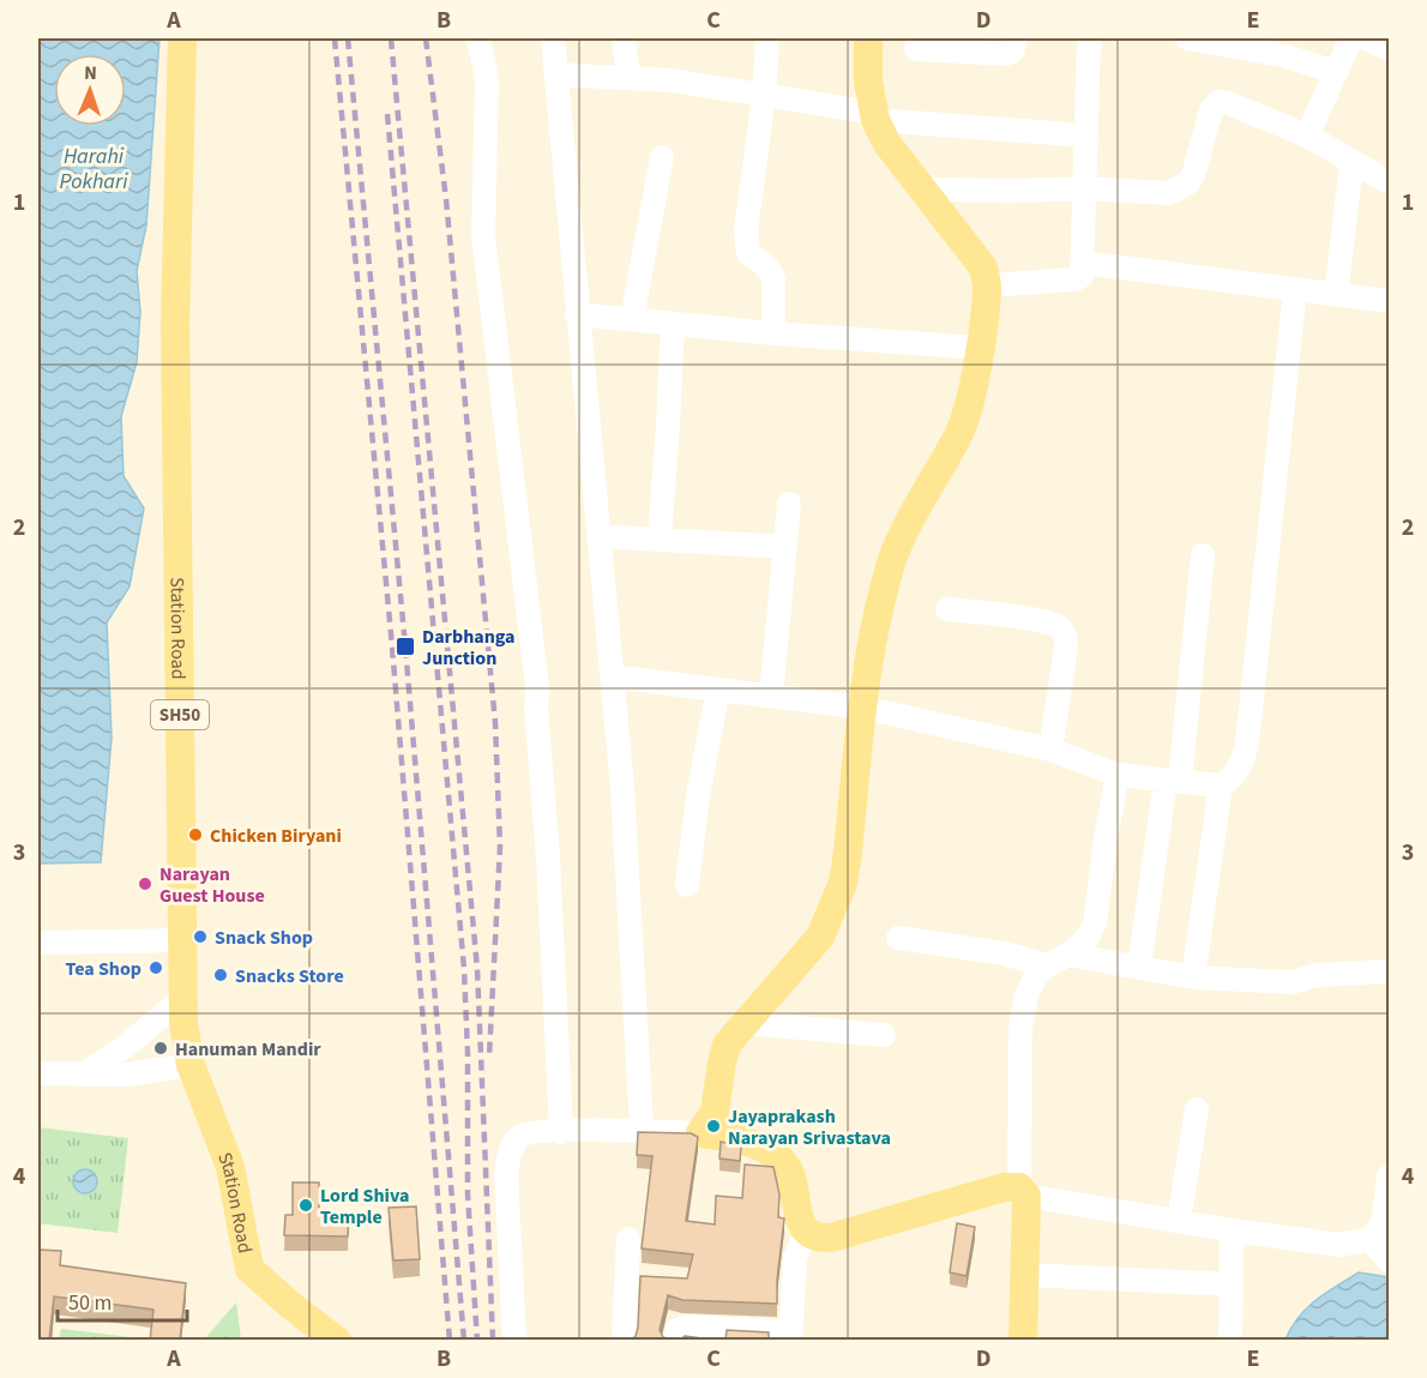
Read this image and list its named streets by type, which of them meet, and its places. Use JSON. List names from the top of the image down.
{
  "streets": {
    "main road": ["Station Road", "SH50"]
  },
  "water": ["Harahi Pokhari"],
  "places": {
    "transit": ["Darbhanga Junction"],
    "other": [
      "Chicken Biryani",
      "Narayan Guest House",
      "Snack Shop",
      "Tea Shop",
      "Snacks Store",
      "Hanuman Mandir",
      "Jayaprakash Narayan Srivastava",
      "Lord Shiva Temple"
    ]
  },
  "scale_bar": "50 m",
  "north": "top",
  "grid": {
    "columns": [
      "A",
      "B",
      "C",
      "D",
      "E"
    ],
    "rows": [
      "1",
      "2",
      "3",
      "4"
    ]
  }
}
